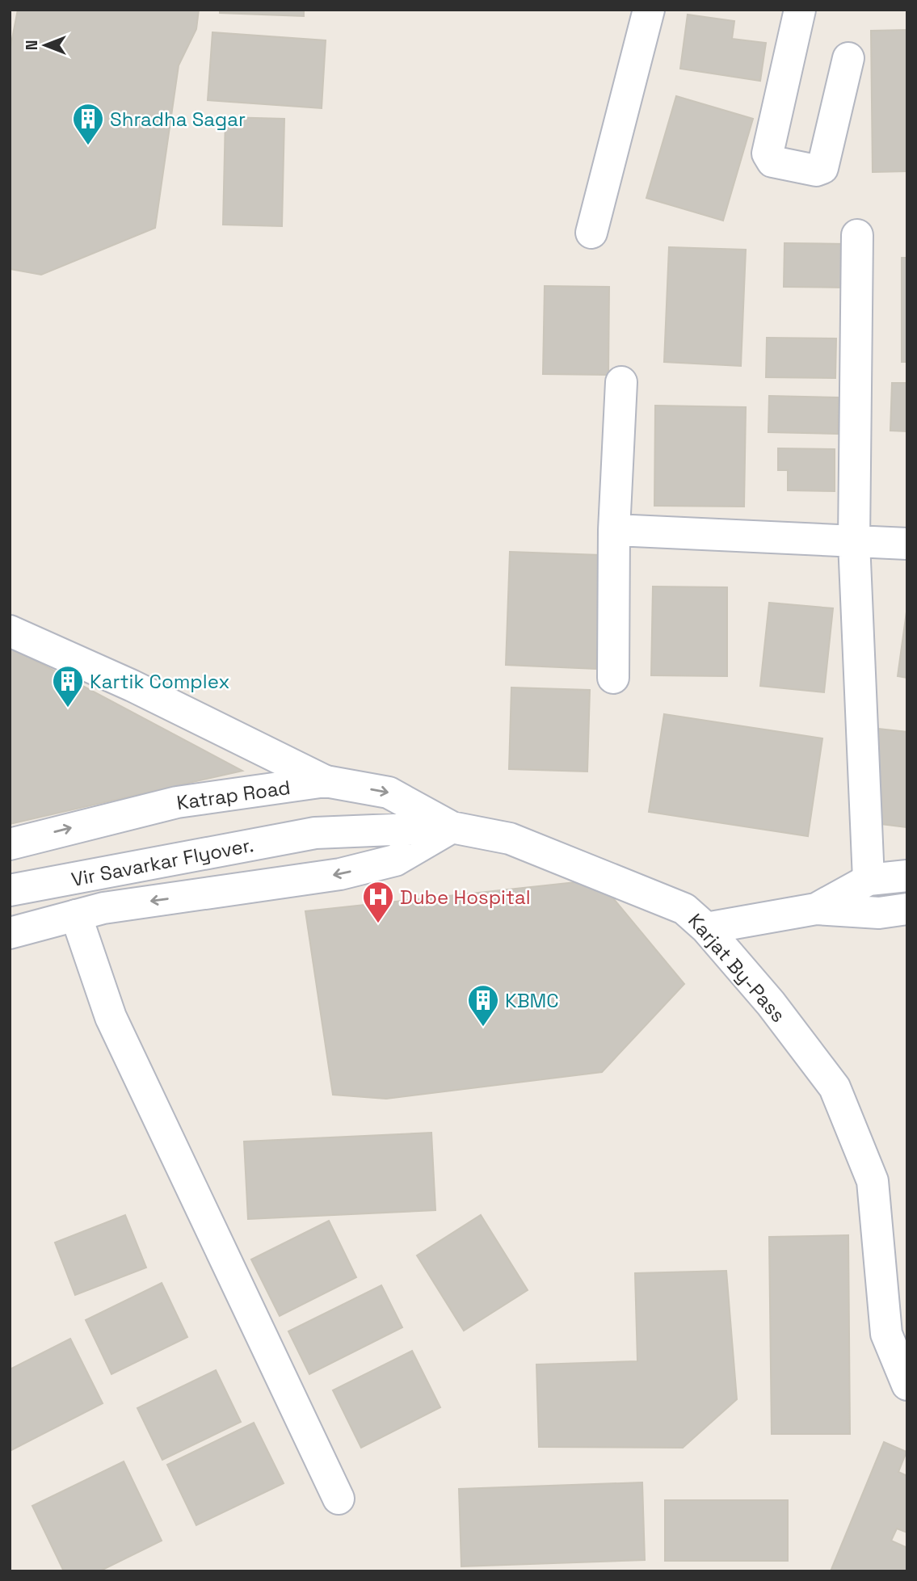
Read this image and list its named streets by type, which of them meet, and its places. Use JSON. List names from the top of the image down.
{
  "streets": {
    "street": ["Katrap Road", "Vir Savarkar Flyover.", "Karjat By-Pass"]
  },
  "crossings": [
    ["Katrap Road", "Karjat By-Pass"],
    ["Vir Savarkar Flyover.", "Karjat By-Pass"]
  ],
  "places": {
    "building": ["Shradha Sagar", "Kartik Complex", "KBMC"],
    "hospital": ["Dube Hospital"]
  },
  "north": "left"
}
